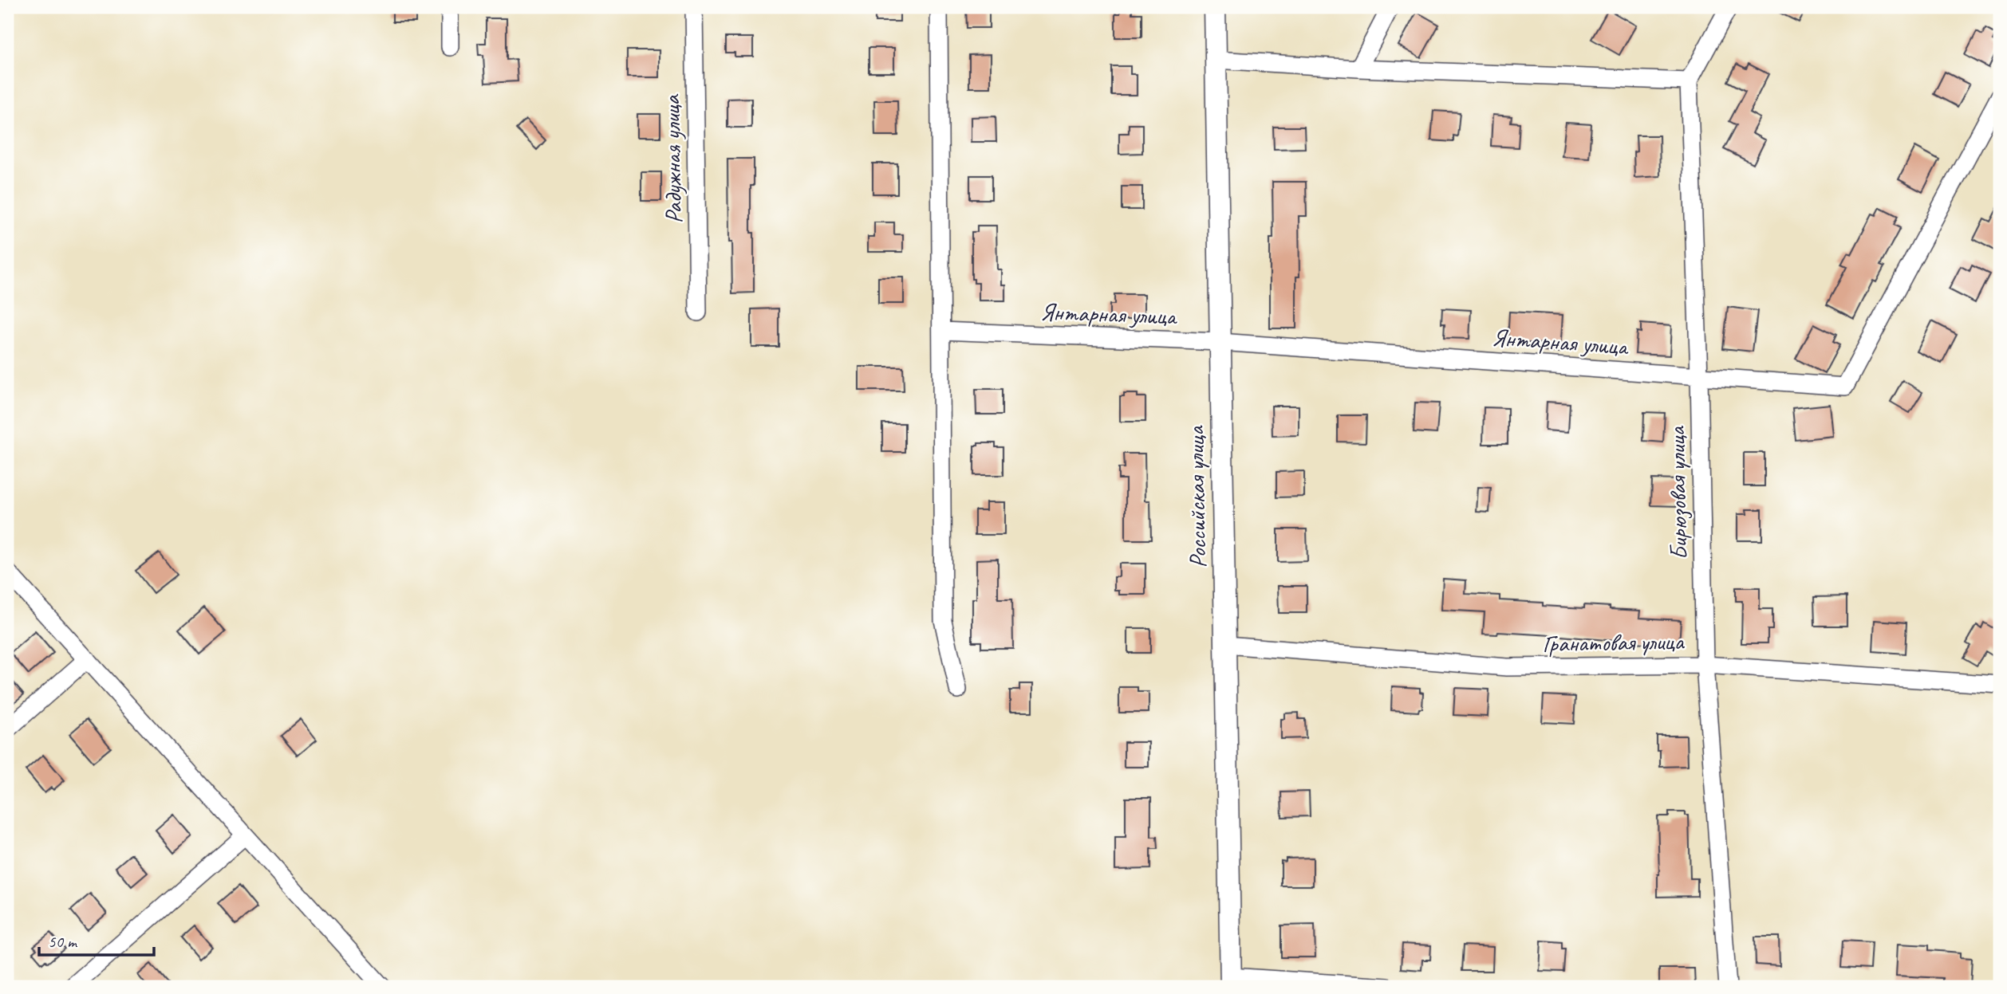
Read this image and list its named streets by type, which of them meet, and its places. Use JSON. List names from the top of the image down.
{
  "streets": {
    "main road": ["Российская улица"],
    "street": [
      "Радужная улица",
      "Янтарная улица",
      "Бирюзовая улица",
      "Гранатовая улица"
    ]
  },
  "crossings": [
    ["Янтарная улица", "Бирюзовая улица"],
    ["Янтарная улица", "Российская улица"],
    ["Бирюзовая улица", "Гранатовая улица"],
    ["Российская улица", "Гранатовая улица"]
  ],
  "scale_bar": "50 m"
}
